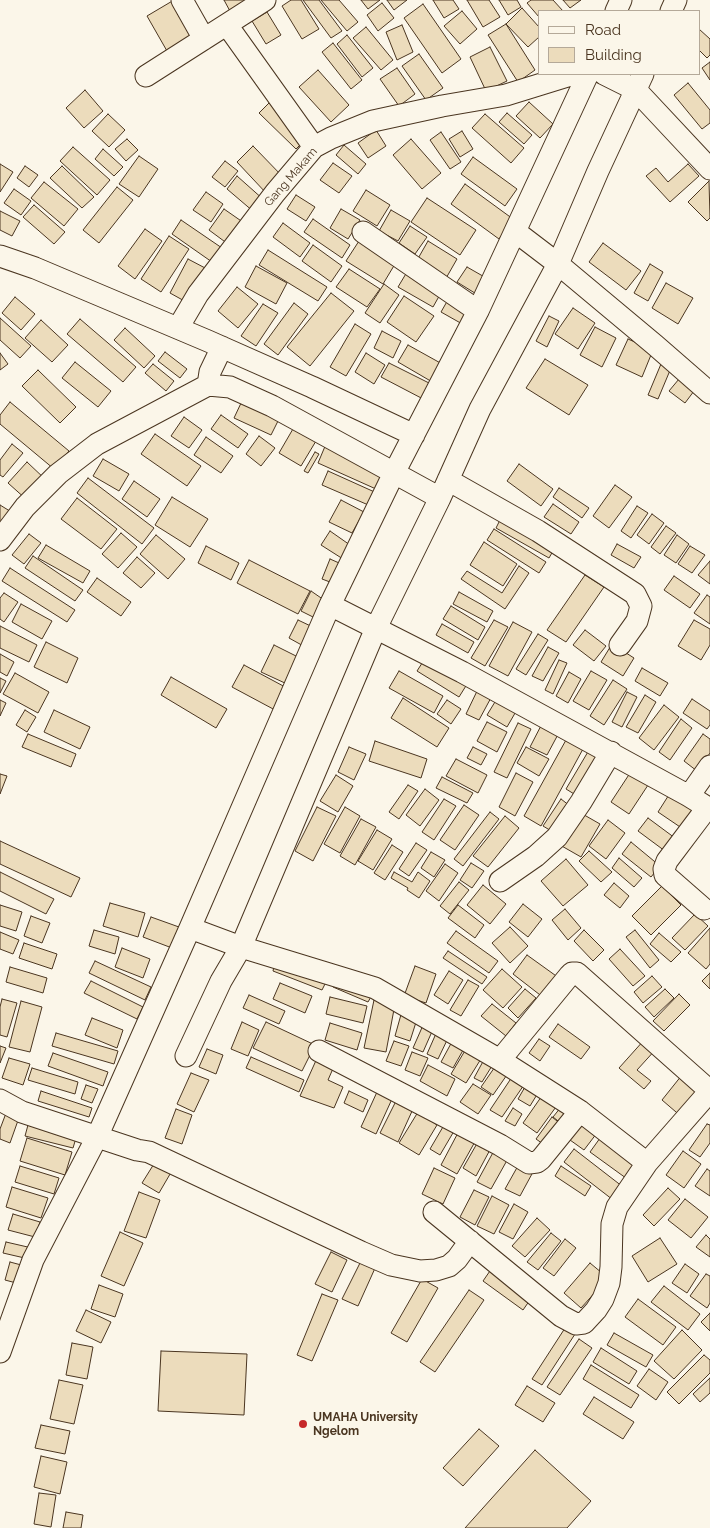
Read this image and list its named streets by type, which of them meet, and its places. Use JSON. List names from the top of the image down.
{
  "streets": {
    "street": ["Gang Makam"]
  },
  "places": ["UMAHA University Ngelom"],
  "legend": ["Road", "Building"]
}
